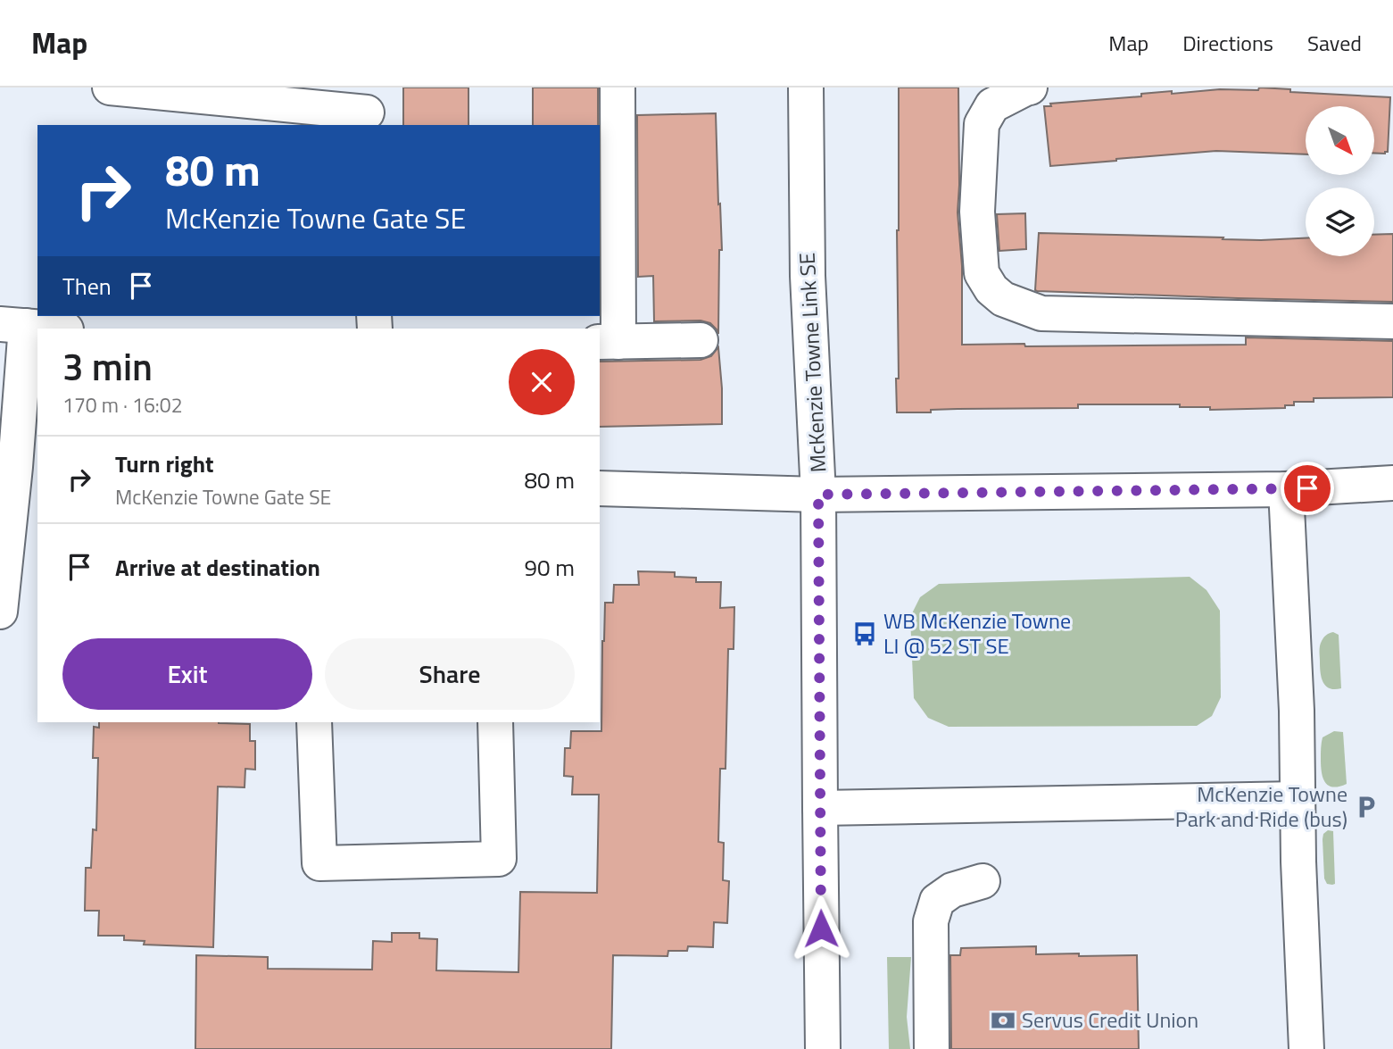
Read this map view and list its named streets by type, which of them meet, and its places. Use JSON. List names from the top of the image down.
{
  "streets": {
    "street": ["McKenzie Towne Link SE"]
  },
  "places": {
    "bus stop": ["WB McKenzie Towne LI @ 52 ST SE"],
    "parking": ["McKenzie Towne Park and Ride (bus)"],
    "bank": ["Servus Credit Union"]
  },
  "north": "bottom right",
  "page": {
    "header": "Map",
    "nav": ["Map", "Directions", "Saved"],
    "turn": ["80 m", "McKenzie Towne Gate SE"],
    "then": "Then",
    "heading": ["3 min", "170 m · 16:02"],
    "list": [
      {
        "name": "Turn right",
        "note": "McKenzie Towne Gate SE",
        "value": "80 m"
      },
      {
        "name": "Arrive at destination",
        "value": "90 m"
      }
    ],
    "buttons": ["Exit", "Share"]
  }
}
